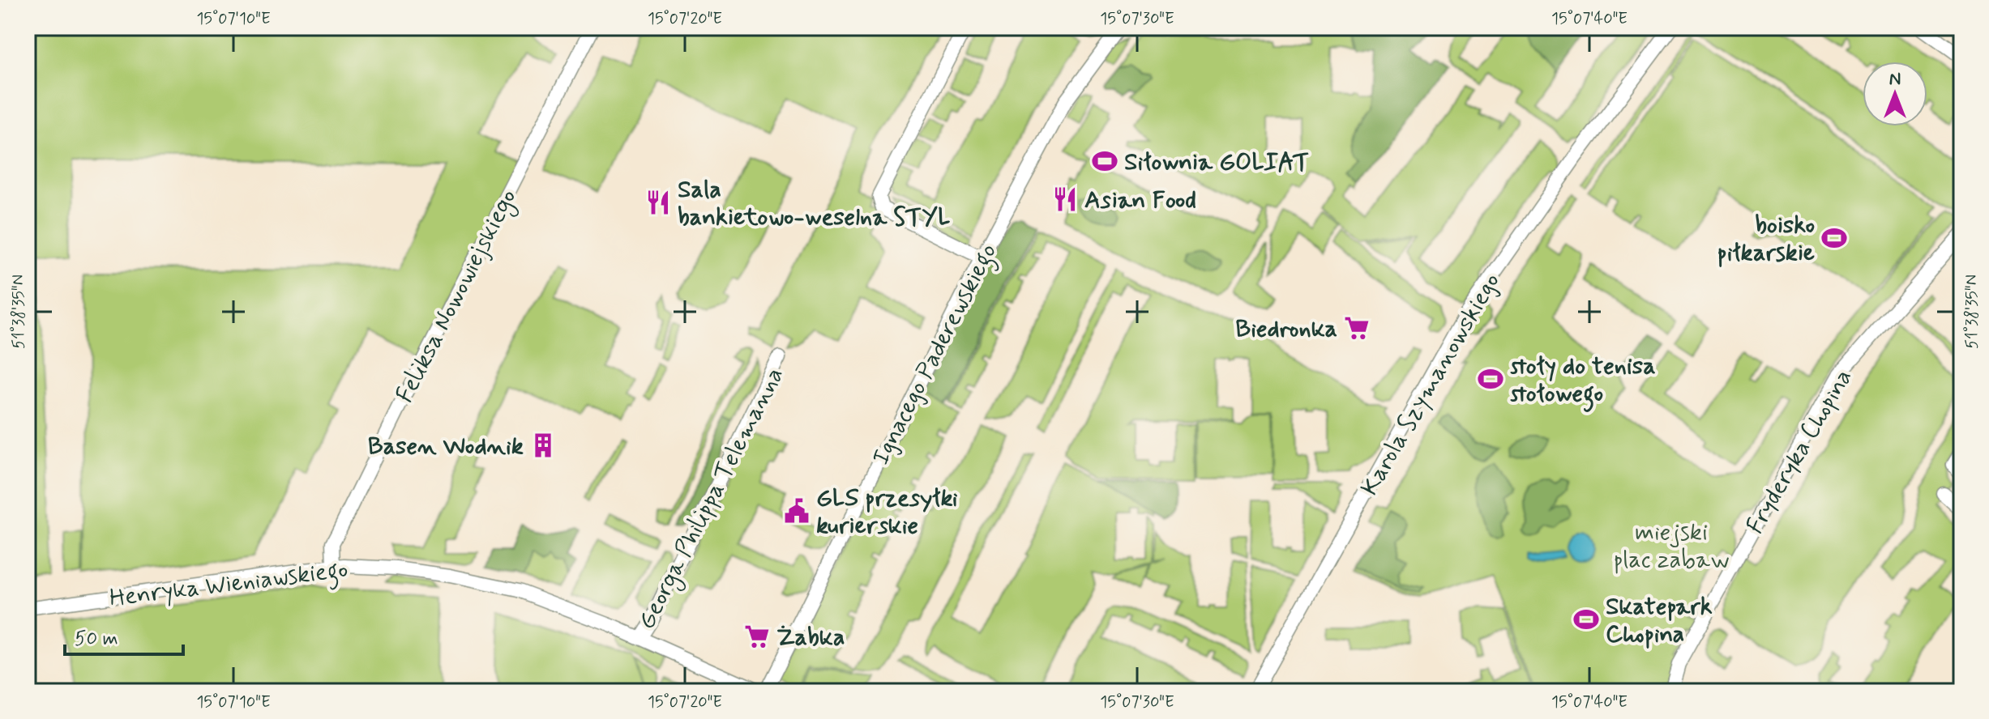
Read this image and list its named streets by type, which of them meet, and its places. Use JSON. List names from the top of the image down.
{
  "streets": {
    "street": [
      "Feliksa Nowowiejskiego",
      "Ignacego Paderewskiego",
      "Karola Szymanowskiego",
      "Fryderyka Chopina",
      "Georga Philippa Telemanna",
      "Henryka Wieniawskiego"
    ]
  },
  "crossings": [
    ["Feliksa Nowowiejskiego", "Henryka Wieniawskiego"],
    ["Georga Philippa Telemanna", "Henryka Wieniawskiego"]
  ],
  "parks": ["miejski plac zabaw"],
  "places": {
    "sports": [
      "Siłownia GOLIAT",
      "boisko piłkarskie",
      "stoły do tenisa stołowego",
      "Skatepark Chopina"
    ],
    "restaurant": ["Asian Food", "Sala bankietowo-weselna STYL"],
    "supermarket": ["Biedronka", "Żabka"],
    "building": ["Basen Wodnik"],
    "public building": ["GLS przesyłki kurierskie"]
  },
  "scale_bar": "50 m",
  "north": "top",
  "coordinates": [
    "15°07'10\"E",
    "15°07'20\"E",
    "15°07'30\"E",
    "15°07'40\"E",
    "51°38'35\"N"
  ]
}
